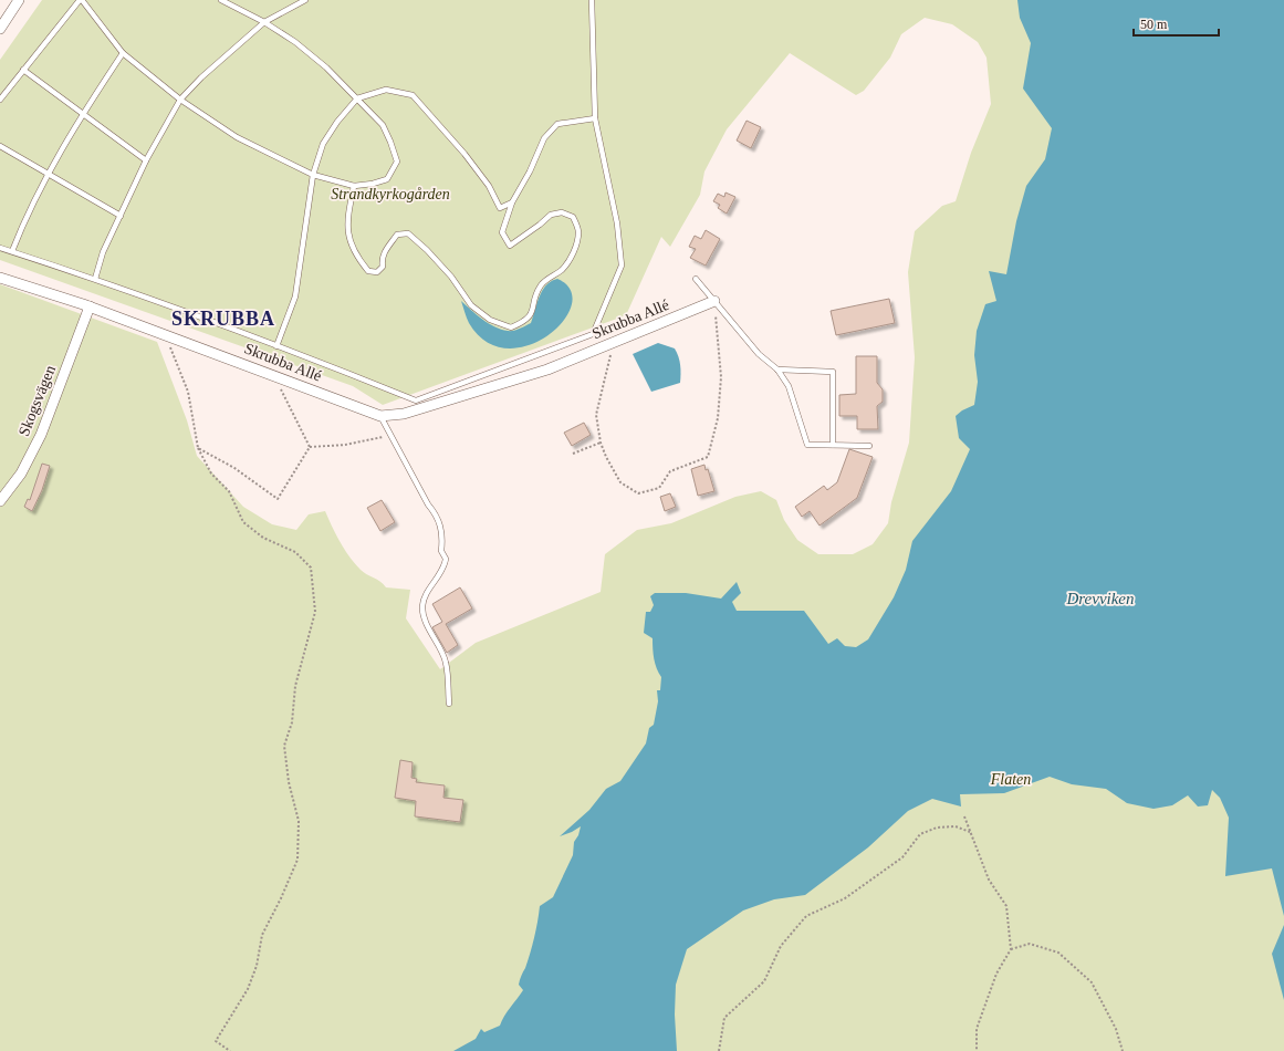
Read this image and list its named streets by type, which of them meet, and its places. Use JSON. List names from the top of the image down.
{
  "streets": {
    "street": ["Skrubba Allé", "Skogsvägen"]
  },
  "crossings": [
    ["Skrubba Allé", "Skogsvägen"]
  ],
  "districts": ["SKRUBBA"],
  "water": ["Drevviken"],
  "parks": ["Strandkyrkogården", "Flaten"],
  "scale_bar": "50 m"
}
